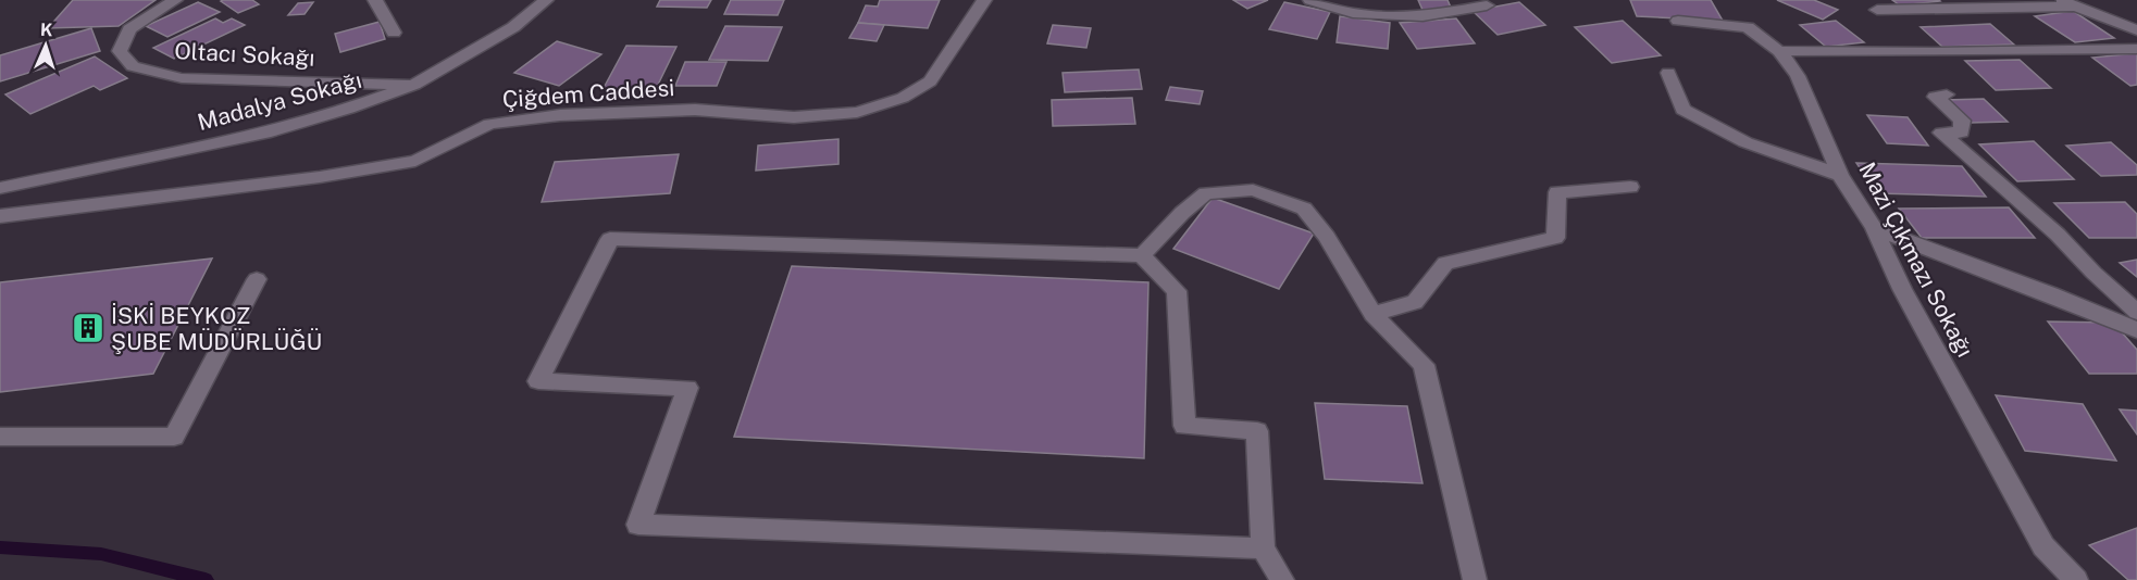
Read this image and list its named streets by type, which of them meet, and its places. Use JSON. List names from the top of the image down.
{
  "streets": {
    "street": [
      "Oltacı Sokağı",
      "Çiğdem Caddesi",
      "Madalya Sokağı",
      "Mazi Çıkmazı Sokağı"
    ]
  },
  "crossings": [
    ["Oltacı Sokağı", "Madalya Sokağı"]
  ],
  "places": {
    "building": ["İSKİ BEYKOZ ŞUBE MÜDÜRLÜĞÜ"]
  },
  "north": "top"
}
